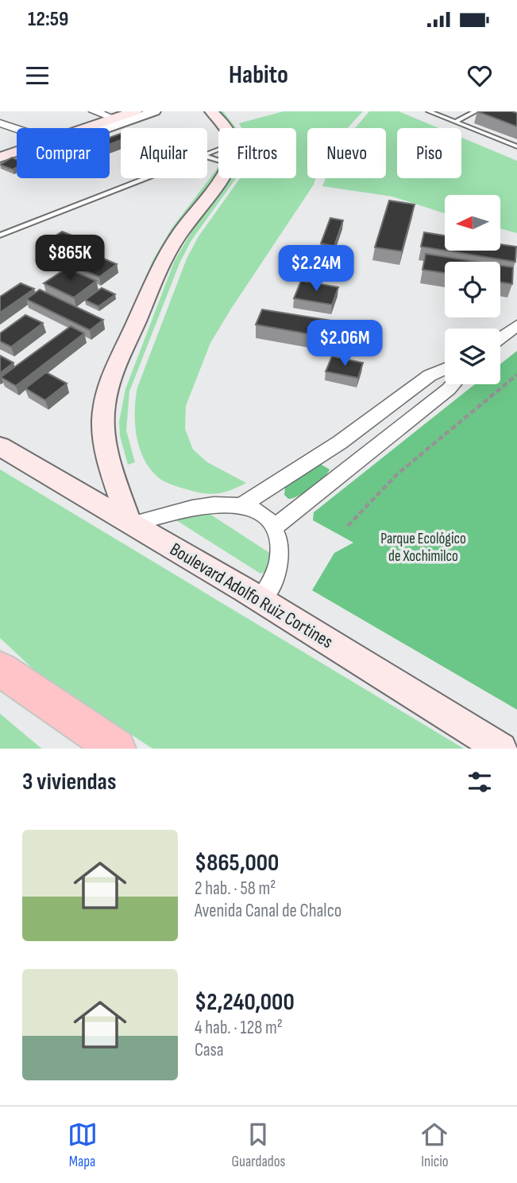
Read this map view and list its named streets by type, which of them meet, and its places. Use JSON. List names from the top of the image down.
{
  "streets": {
    "main road": ["Boulevard Adolfo Ruiz Cortines"]
  },
  "parks": ["Parque Ecológico de Xochimilco"],
  "north": "left",
  "page": {
    "status": "12:59",
    "header": "Habito",
    "chip": [
      "Comprar",
      "Alquilar",
      "Filtros",
      "Nuevo",
      "Piso"
    ],
    "price": ["$865K", "$2.24M", "$2.06M"],
    "heading": "3 viviendas",
    "list": [
      {
        "name": "$865,000",
        "note": "2 hab. · 58 m² · Avenida Canal de Chalco"
      },
      {
        "name": "$2,240,000",
        "note": "4 hab. · 128 m² · Casa"
      }
    ],
    "tabs": ["Mapa", "Guardados", "Inicio"]
  }
}
